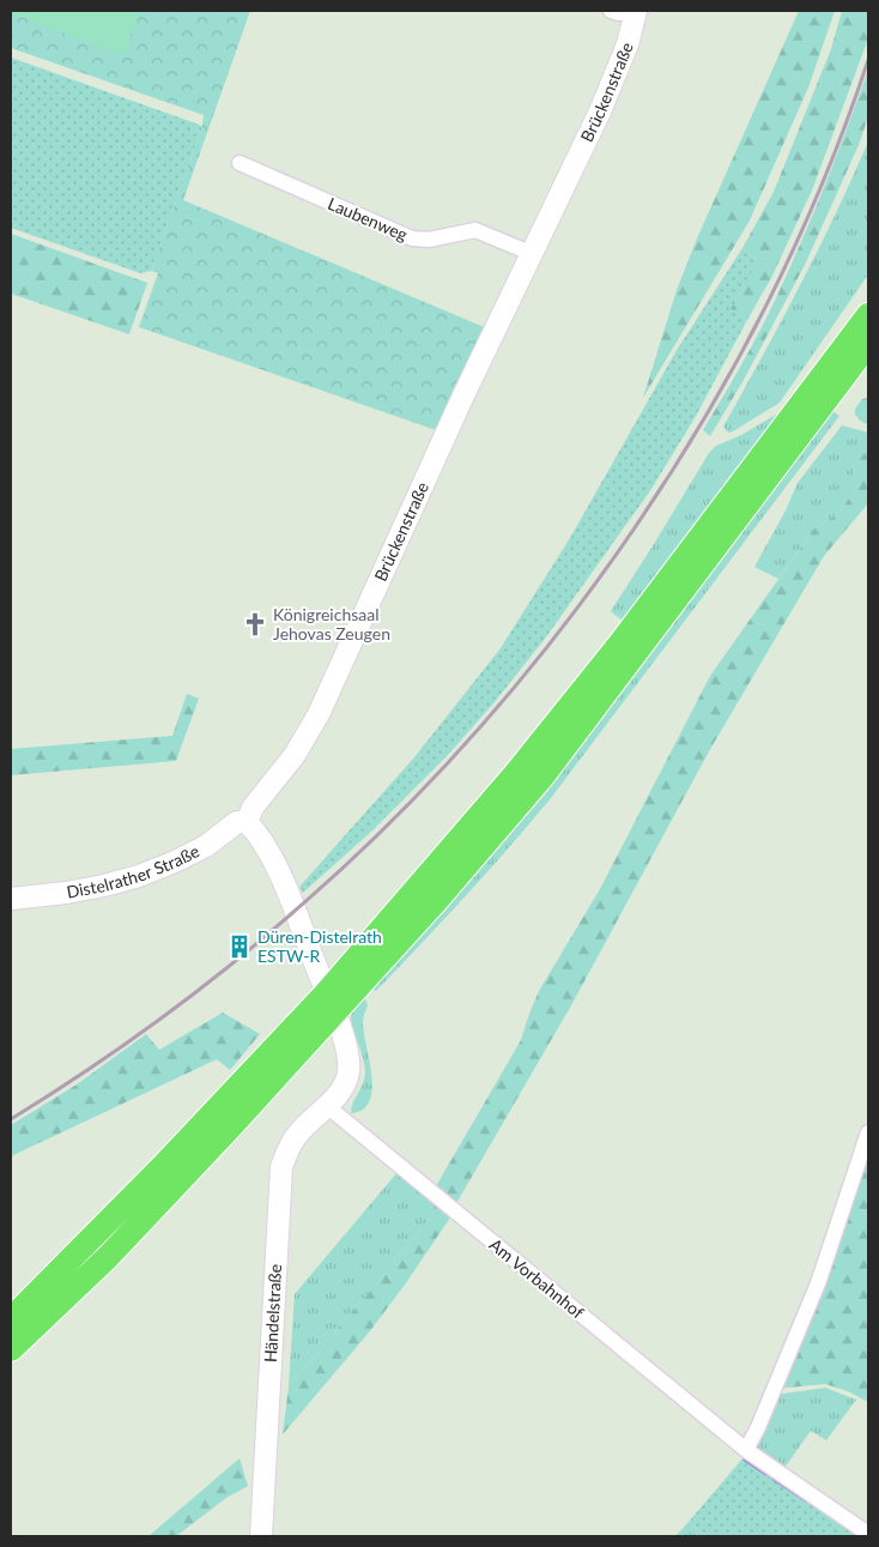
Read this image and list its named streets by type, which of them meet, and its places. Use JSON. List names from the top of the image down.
{
  "streets": {
    "street": [
      "Brückenstraße",
      "Laubenweg",
      "Distelrather Straße",
      "Am Vorbahnhof",
      "Händelstraße"
    ]
  },
  "crossings": [
    ["Brückenstraße", "Laubenweg"],
    ["Brückenstraße", "Distelrather Straße"],
    ["Am Vorbahnhof", "Händelstraße"]
  ],
  "places": {
    "church": ["Königreichsaal Jehovas Zeugen"],
    "building": ["Düren-Distelrath ESTW-R"]
  }
}
